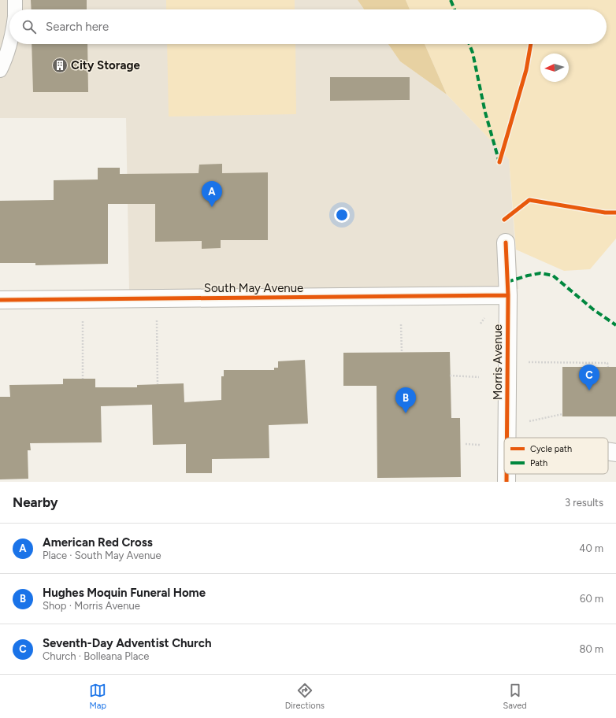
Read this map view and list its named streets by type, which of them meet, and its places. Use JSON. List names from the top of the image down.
{
  "streets": {
    "street": ["South May Avenue", "Morris Avenue"]
  },
  "crossings": [
    ["South May Avenue", "Morris Avenue"]
  ],
  "places": {
    "building": ["City Storage"]
  },
  "legend": ["Cycle path", "Path"],
  "north": "left",
  "page": {
    "search": "Search here",
    "pins": ["A", "C", "B"],
    "heading": ["Nearby", "3 results"],
    "list": [
      {
        "mark": "A",
        "name": "American Red Cross",
        "note": "Place · South May Avenue",
        "value": "40 m"
      },
      {
        "mark": "B",
        "name": "Hughes Moquin Funeral Home",
        "note": "Shop · Morris Avenue",
        "value": "60 m"
      },
      {
        "mark": "C",
        "name": "Seventh-Day Adventist Church",
        "note": "Church · Bolleana Place",
        "value": "80 m"
      }
    ],
    "nav": ["Map", "Directions", "Saved"]
  }
}
